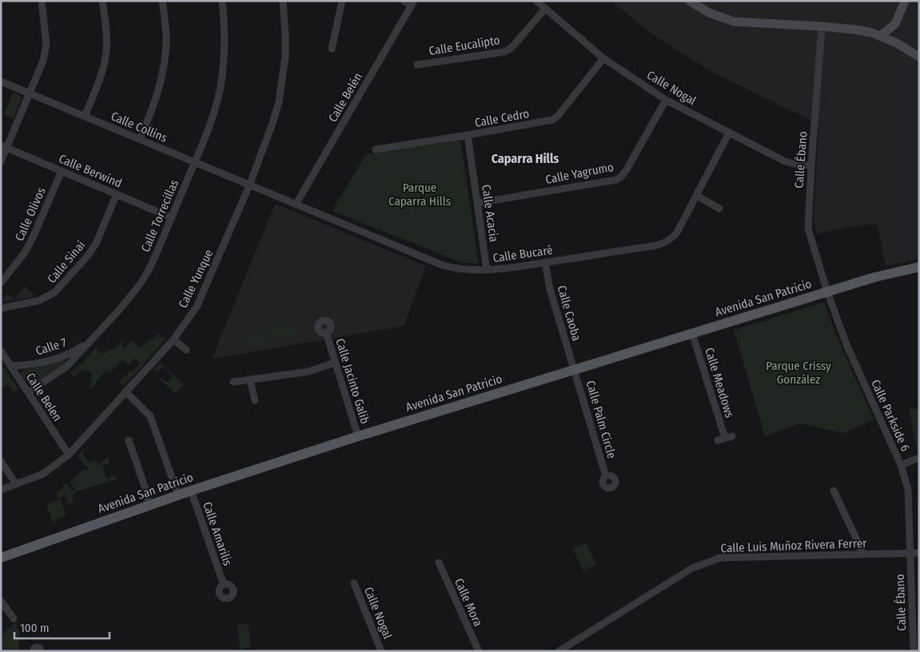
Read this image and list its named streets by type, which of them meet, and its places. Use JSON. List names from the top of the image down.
{
  "streets": {
    "main road": ["Avenida San Patricio"],
    "street": [
      "Calle Eucalipto",
      "Calle Nogal",
      "Calle Belén",
      "Calle Cedro",
      "Calle Collins",
      "Calle Ébano",
      "Calle Berwind",
      "Calle Yagrumo",
      "Calle Acacia",
      "Calle Olivos",
      "Calle Torrecillas",
      "Calle Bucaré",
      "Calle Sinaí",
      "Calle Yunque",
      "Calle Caoba",
      "Calle 7",
      "Calle Jacinto Galib",
      "Calle Meadows",
      "Calle Belen",
      "Calle Parkside 6",
      "Calle Palm Circle",
      "Calle Amarilis",
      "Calle Luis Muñoz Rivera Ferrer",
      "Calle Mora"
    ]
  },
  "crossings": [
    ["Calle Eucalipto", "Calle Nogal"],
    ["Calle Nogal", "Calle Cedro"],
    ["Calle Nogal", "Calle Ébano"],
    ["Calle Nogal", "Calle Yagrumo"],
    ["Calle Nogal", "Calle Bucaré"],
    ["Calle Belén", "Calle Bucaré"],
    ["Calle Cedro", "Calle Acacia"],
    ["Calle Collins", "Calle Torrecillas"],
    ["Calle Collins", "Calle Bucaré"],
    ["Calle Collins", "Calle Yunque"],
    ["Calle Ébano", "Avenida San Patricio"],
    ["Calle Ébano", "Calle Parkside 6"],
    ["Calle Ébano", "Calle Luis Muñoz Rivera Ferrer"],
    ["Calle Berwind", "Calle Olivos"],
    ["Calle Berwind", "Calle Torrecillas"],
    ["Calle Berwind", "Calle Sinaí"],
    ["Calle Yagrumo", "Calle Acacia"],
    ["Calle Acacia", "Calle Bucaré"],
    ["Calle Torrecillas", "Calle 7"],
    ["Calle Torrecillas", "Calle Belen"],
    ["Calle Bucaré", "Calle Caoba"],
    ["Calle Yunque", "Calle Belen"],
    ["Avenida San Patricio", "Calle Caoba"],
    ["Avenida San Patricio", "Calle Jacinto Galib"],
    ["Avenida San Patricio", "Calle Meadows"],
    ["Avenida San Patricio", "Calle Parkside 6"],
    ["Avenida San Patricio", "Calle Palm Circle"],
    ["Avenida San Patricio", "Calle Amarilis"],
    ["Calle Caoba", "Calle Palm Circle"],
    ["Calle 7", "Calle Belen"],
    ["Calle Parkside 6", "Calle Luis Muñoz Rivera Ferrer"]
  ],
  "districts": ["Caparra Hills"],
  "parks": ["Parque Caparra Hills", "Parque Crissy González"],
  "scale_bar": "100 m"
}
